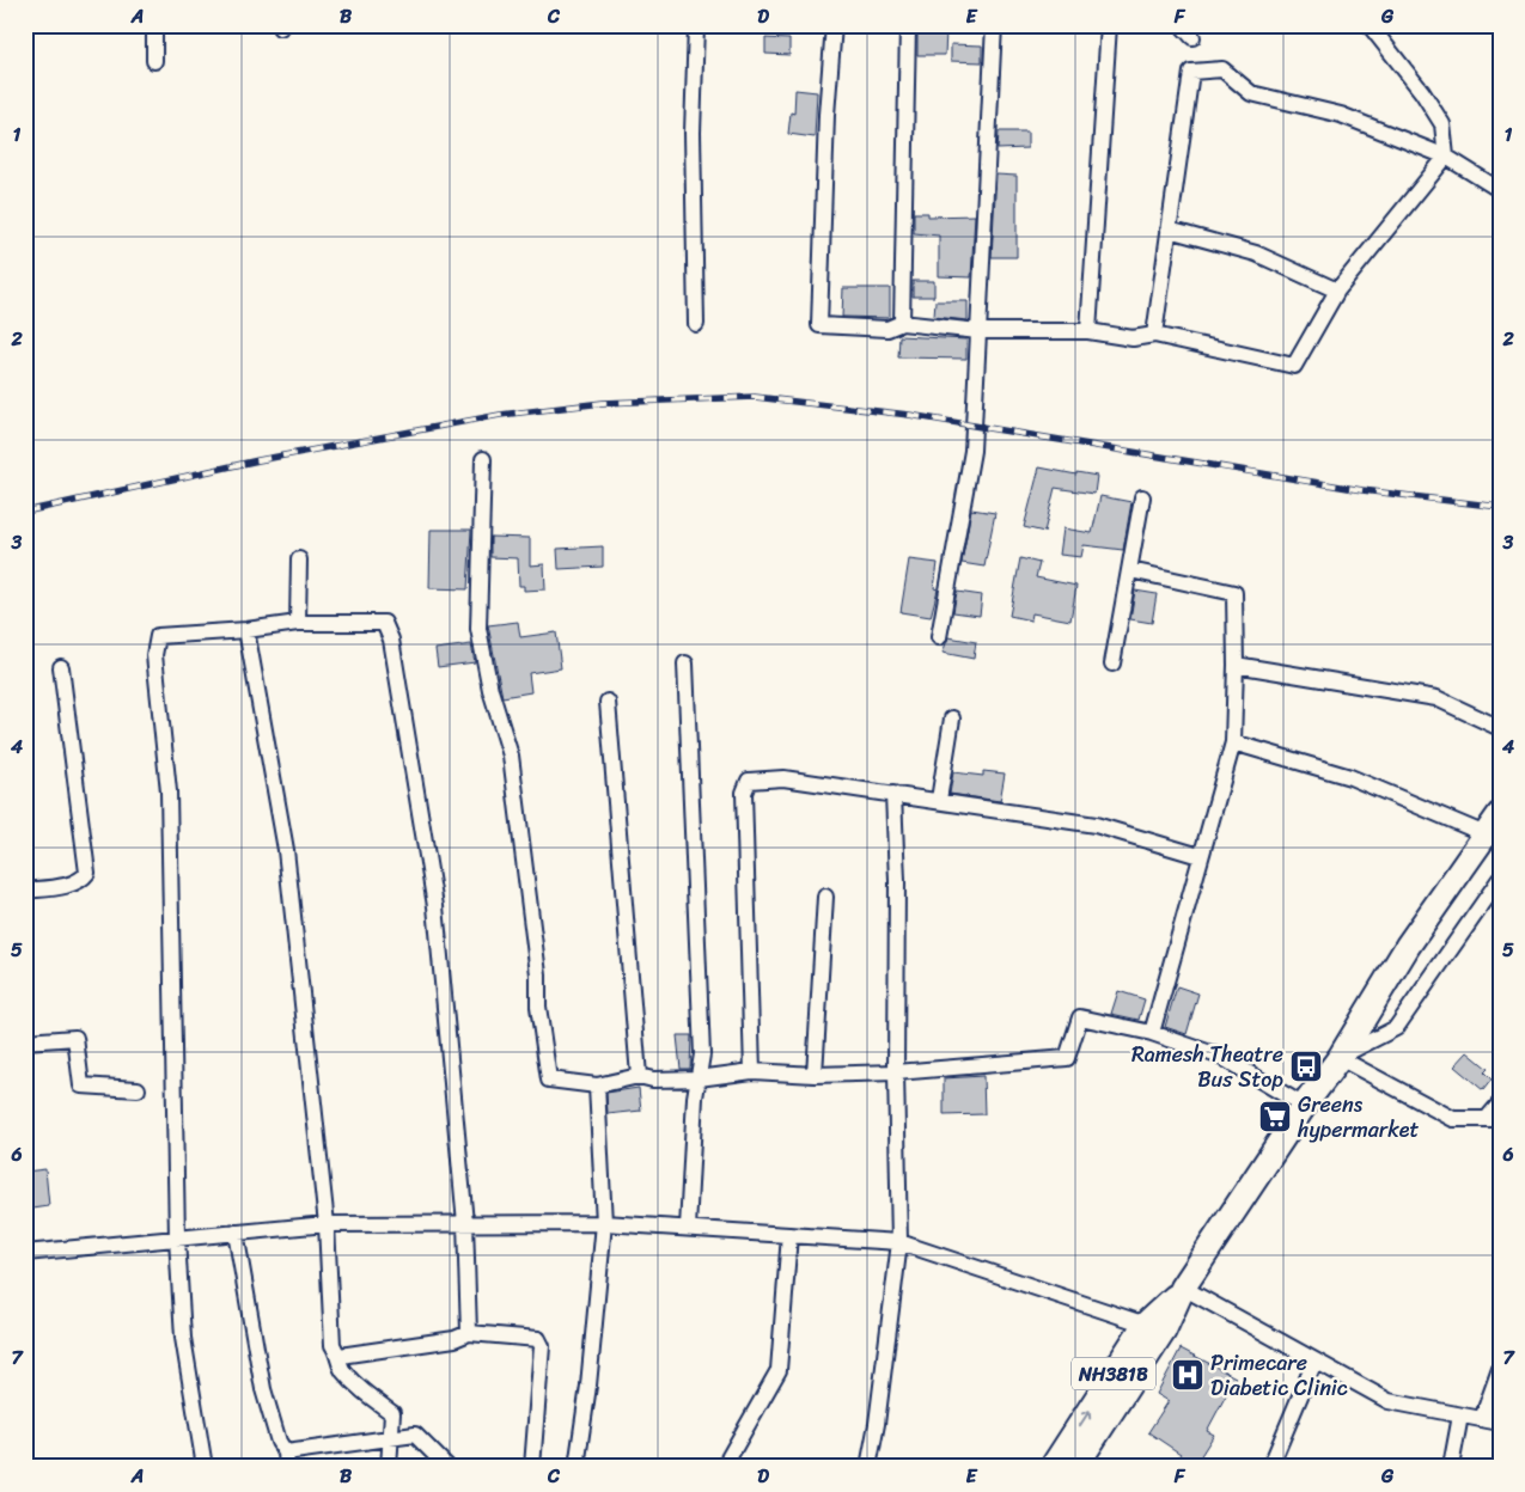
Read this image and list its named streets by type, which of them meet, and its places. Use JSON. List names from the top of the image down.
{
  "streets": {
    "highway": ["NH381B"]
  },
  "places": {
    "bus stop": ["Ramesh Theatre Bus Stop"],
    "supermarket": ["Greens hypermarket"],
    "hospital": ["Primecare Diabetic Clinic"]
  },
  "grid": {
    "columns": [
      "A",
      "B",
      "C",
      "D",
      "E",
      "F",
      "G"
    ],
    "rows": [
      "1",
      "2",
      "3",
      "4",
      "5",
      "6",
      "7"
    ]
  }
}
